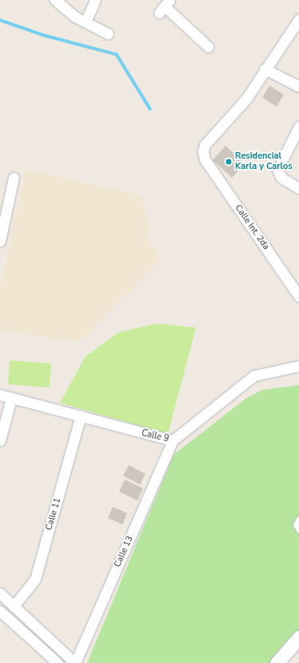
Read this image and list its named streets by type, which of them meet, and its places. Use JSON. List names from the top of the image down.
{
  "streets": {
    "street": [
      "Calle Int. 2da",
      "Calle 9",
      "Calle 11",
      "Calle 13"
    ]
  },
  "crossings": [
    ["Calle 9", "Calle 11"],
    ["Calle 9", "Calle 13"]
  ],
  "places": ["Residencial Karla y Carlos"]
}
